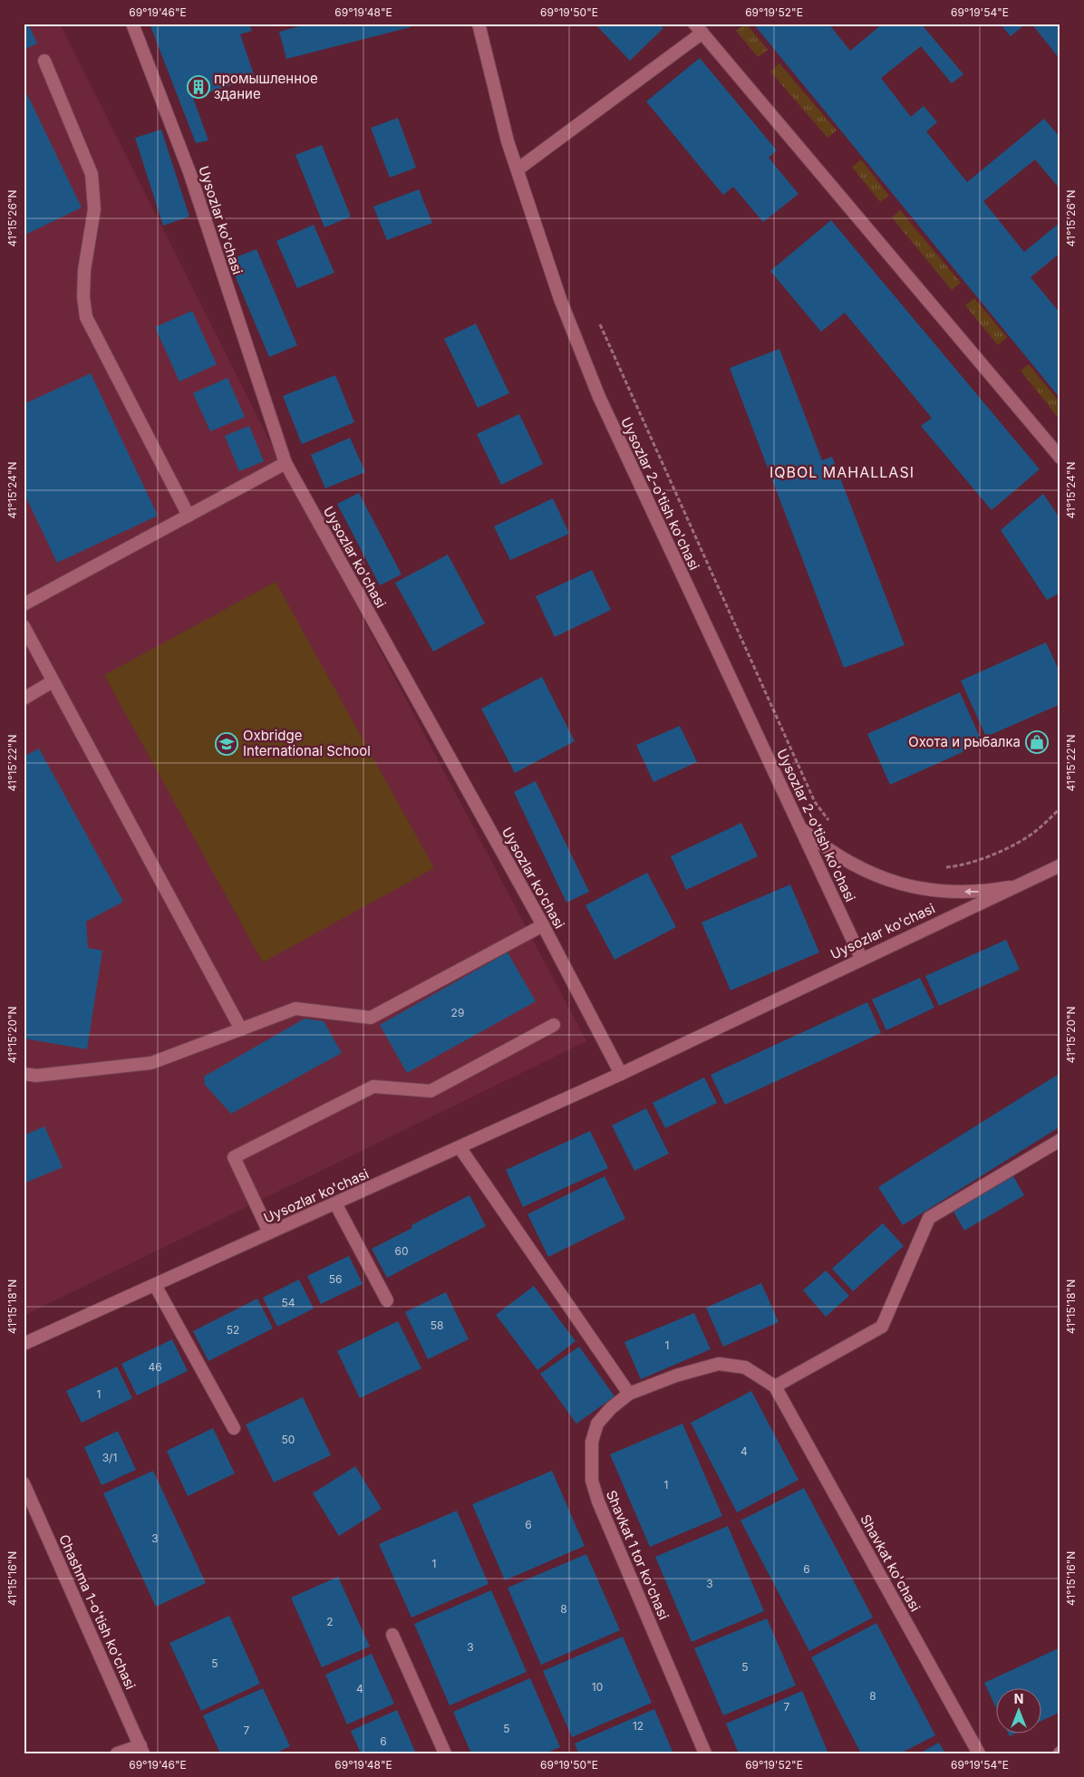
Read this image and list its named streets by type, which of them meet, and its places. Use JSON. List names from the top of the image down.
{
  "streets": {
    "street": [
      "Uysozlar ko'chasi",
      "Uysozlar 2-o'tish ko'chasi",
      "Shavkat 1 tor ko'chasi",
      "Shavkat ko'chasi",
      "Chashma 1-o'tish ko'chasi"
    ]
  },
  "crossings": [
    ["Uysozlar ko'chasi", "Uysozlar 2-o'tish ko'chasi"],
    ["Shavkat 1 tor ko'chasi", "Shavkat ko'chasi"]
  ],
  "districts": ["IQBOL MAHALLASI"],
  "places": {
    "building": ["промышленное здание"],
    "shop": ["Охота и рыбалка"],
    "school or university": ["Oxbridge International School"]
  },
  "house_numbers": [
    "29",
    "60",
    "56",
    "54",
    "58",
    "52",
    "1",
    "46",
    "1",
    "50",
    "4",
    "3/1",
    "1",
    "6",
    "3",
    "1",
    "6",
    "3",
    "8",
    "2",
    "3",
    "5",
    "5",
    "10",
    "4",
    "8",
    "7",
    "12",
    "5",
    "7",
    "6"
  ],
  "north": "top",
  "coordinates": [
    "69°19'46\"E",
    "69°19'48\"E",
    "69°19'50\"E",
    "69°19'52\"E",
    "69°19'54\"E",
    "41°15'26\"N",
    "41°15'24\"N",
    "41°15'22\"N",
    "41°15'20\"N",
    "41°15'18\"N",
    "41°15'16\"N"
  ]
}
